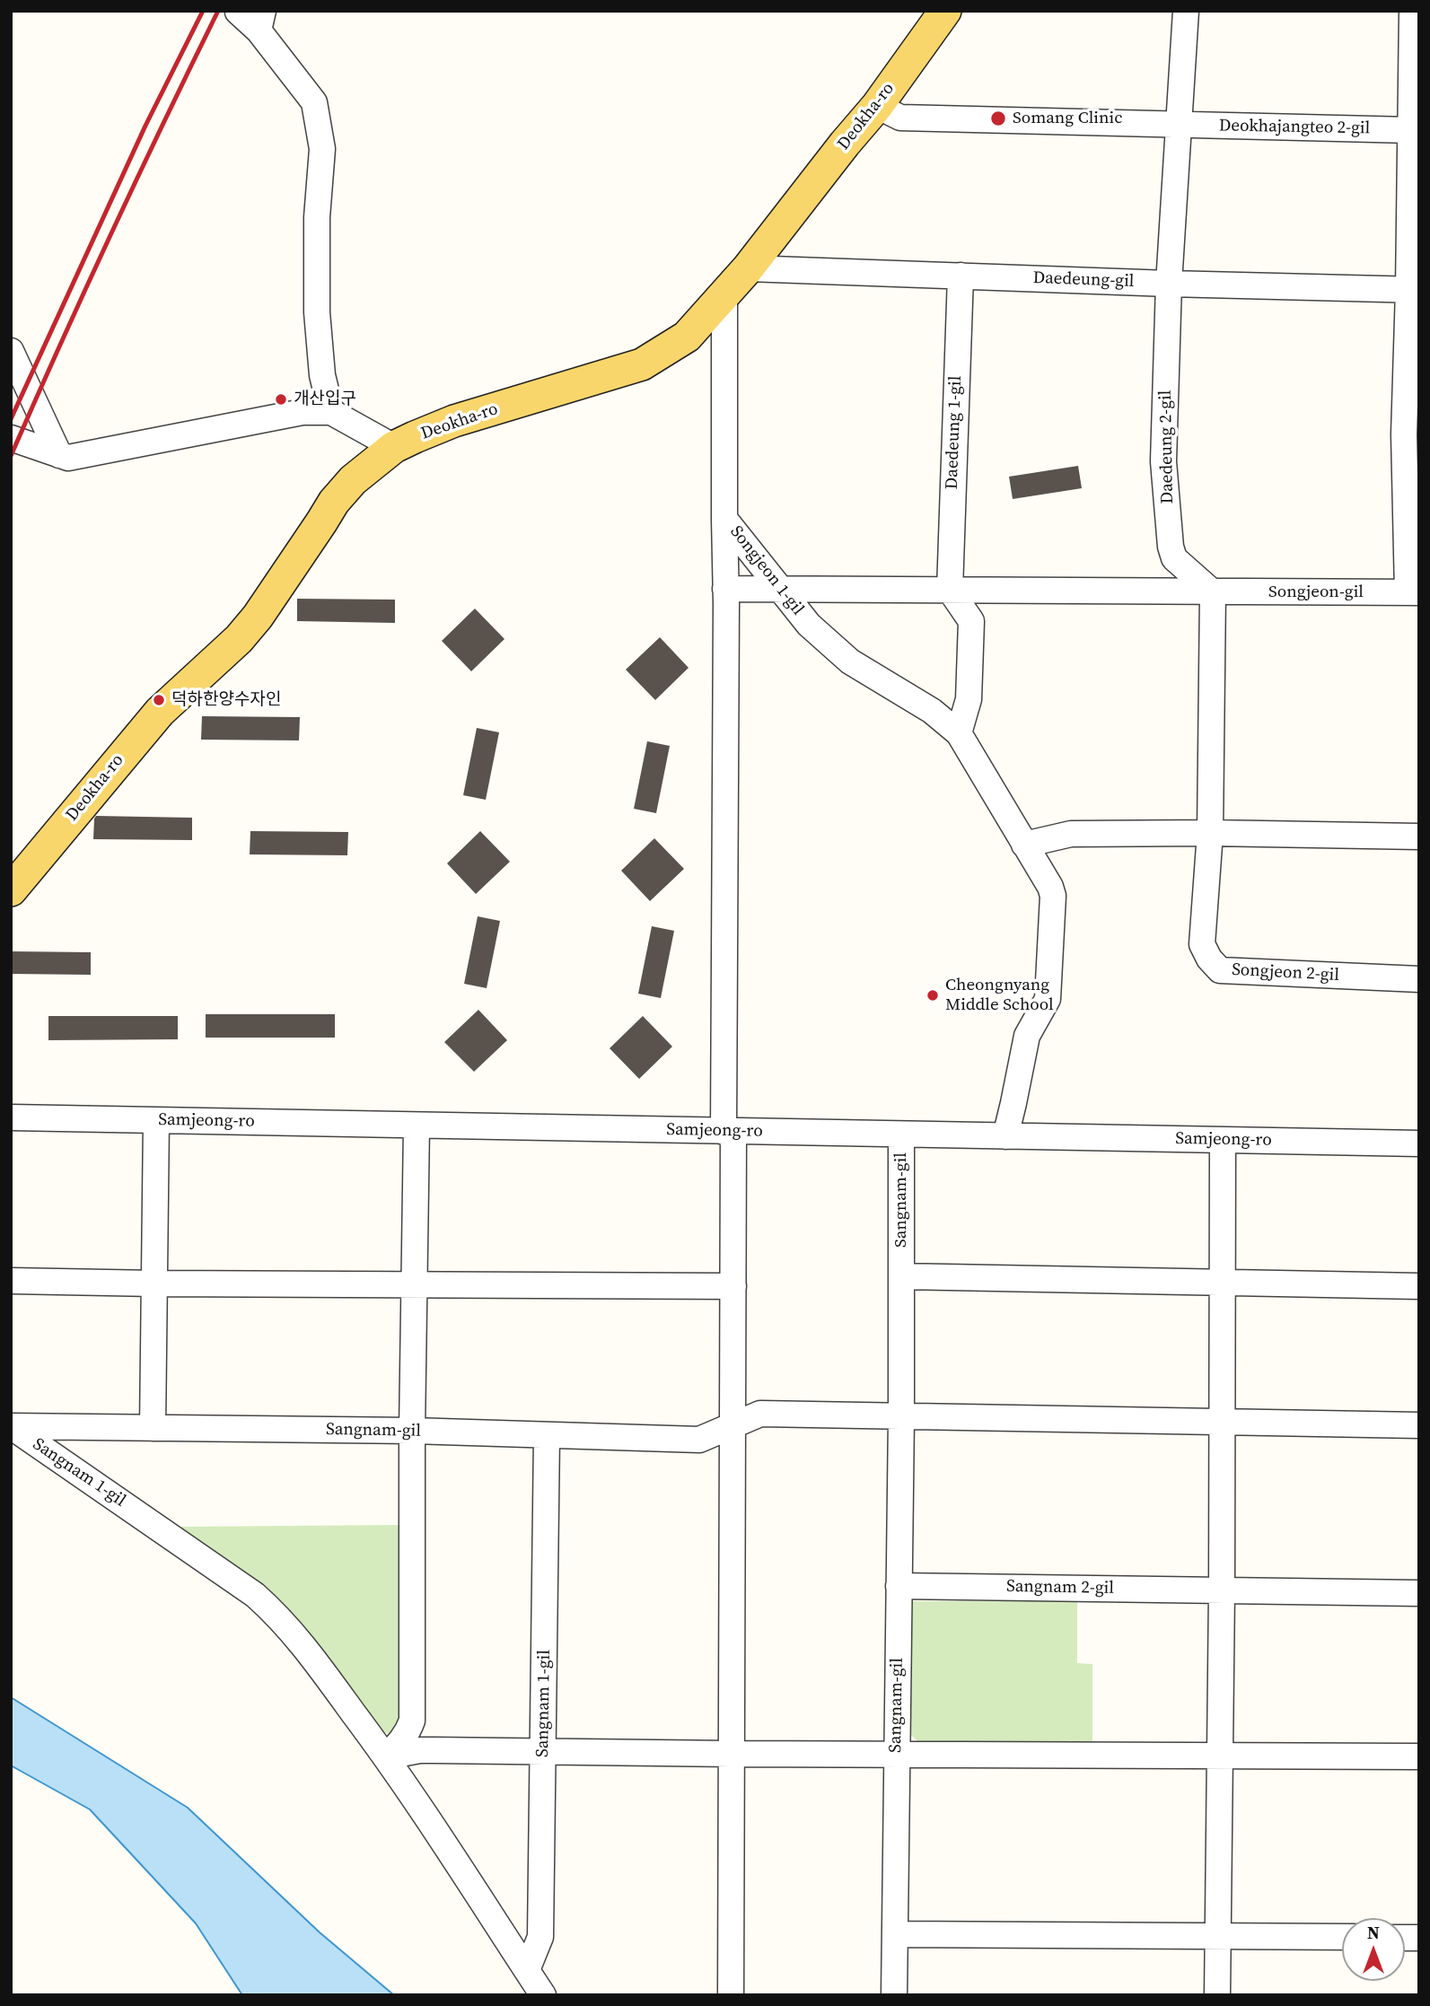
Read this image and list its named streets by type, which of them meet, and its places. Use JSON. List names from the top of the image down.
{
  "streets": {
    "main road": ["Deokha-ro"],
    "street": [
      "Deokhajangteo 2-gil",
      "Daedeung-gil",
      "Daedeung 1-gil",
      "Daedeung 2-gil",
      "Songjeon 1-gil",
      "Songjeon-gil",
      "Songjeon 2-gil",
      "Samjeong-ro",
      "Sangnam-gil",
      "Sangnam 1-gil",
      "Sangnam 2-gil"
    ]
  },
  "crossings": [
    ["Deokha-ro", "Deokhajangteo 2-gil"],
    ["Deokha-ro", "Daedeung-gil"],
    ["Deokha-ro", "Songjeon 1-gil"],
    ["Deokhajangteo 2-gil", "Daedeung 2-gil"],
    ["Daedeung-gil", "Daedeung 1-gil"],
    ["Daedeung-gil", "Daedeung 2-gil"],
    ["Daedeung 1-gil", "Songjeon-gil"],
    ["Daedeung 2-gil", "Songjeon-gil"],
    ["Daedeung 2-gil", "Songjeon 2-gil"],
    ["Songjeon 1-gil", "Songjeon-gil"],
    ["Songjeon 1-gil", "Samjeong-ro"],
    ["Songjeon-gil", "Songjeon 2-gil"],
    ["Samjeong-ro", "Sangnam-gil"],
    ["Sangnam-gil", "Sangnam 1-gil"],
    ["Sangnam-gil", "Sangnam 2-gil"]
  ],
  "places": [
    "Somang Clinic",
    "개산입구",
    "덕하한양수자인",
    "Cheongnyang Middle School"
  ],
  "north": "top"
}
